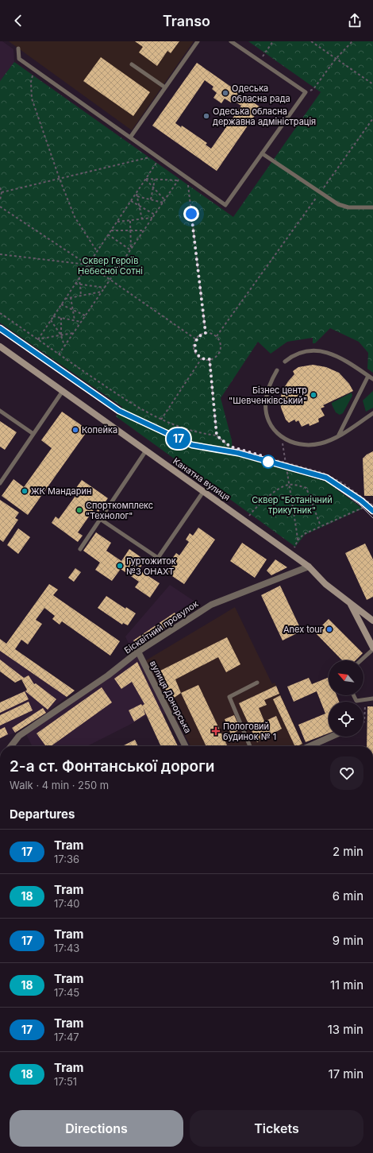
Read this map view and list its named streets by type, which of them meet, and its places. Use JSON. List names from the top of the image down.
{
  "streets": {
    "main road": ["Канатна вулиця"],
    "street": ["Бісквітний провулок", "вулиця Донорська"]
  },
  "crossings": [
    ["Канатна вулиця", "Бісквітний провулок"],
    ["Бісквітний провулок", "вулиця Донорська"]
  ],
  "parks": ["Сквер Героїв Небесної Сотні", "Сквер \"Ботанічний трикутник\""],
  "places": {
    "other": [
      "Одеська обласна рада",
      "Одеська обласна державна адміністрація",
      "Бізнес центр \"Шевченківський\"",
      "Копейка",
      "ЖК Мандарин",
      "Спорткомплекс \"Технолог\"",
      "Гуртожиток №3 ОНАХТ",
      "Anex tour"
    ],
    "health": ["Пологовий будинок № 1"]
  },
  "lines": ["tram line 17"],
  "north": "top left",
  "page": {
    "header": "Transo",
    "on_map": "17",
    "heading": [
      ["2-а ст. Фонтанської дороги", "Walk · 4 min · 250 m"],
      "Departures"
    ],
    "list": [
      {
        "mark": "17",
        "name": "Tram",
        "note": "17:36",
        "value": "2 min"
      },
      {
        "mark": "18",
        "name": "Tram",
        "note": "17:40",
        "value": "6 min"
      },
      {
        "mark": "17",
        "name": "Tram",
        "note": "17:43",
        "value": "9 min"
      },
      {
        "mark": "18",
        "name": "Tram",
        "note": "17:45",
        "value": "11 min"
      },
      {
        "mark": "17",
        "name": "Tram",
        "note": "17:47",
        "value": "13 min"
      },
      {
        "mark": "18",
        "name": "Tram",
        "note": "17:51",
        "value": "17 min"
      }
    ],
    "buttons": ["Directions", "Tickets"]
  }
}
